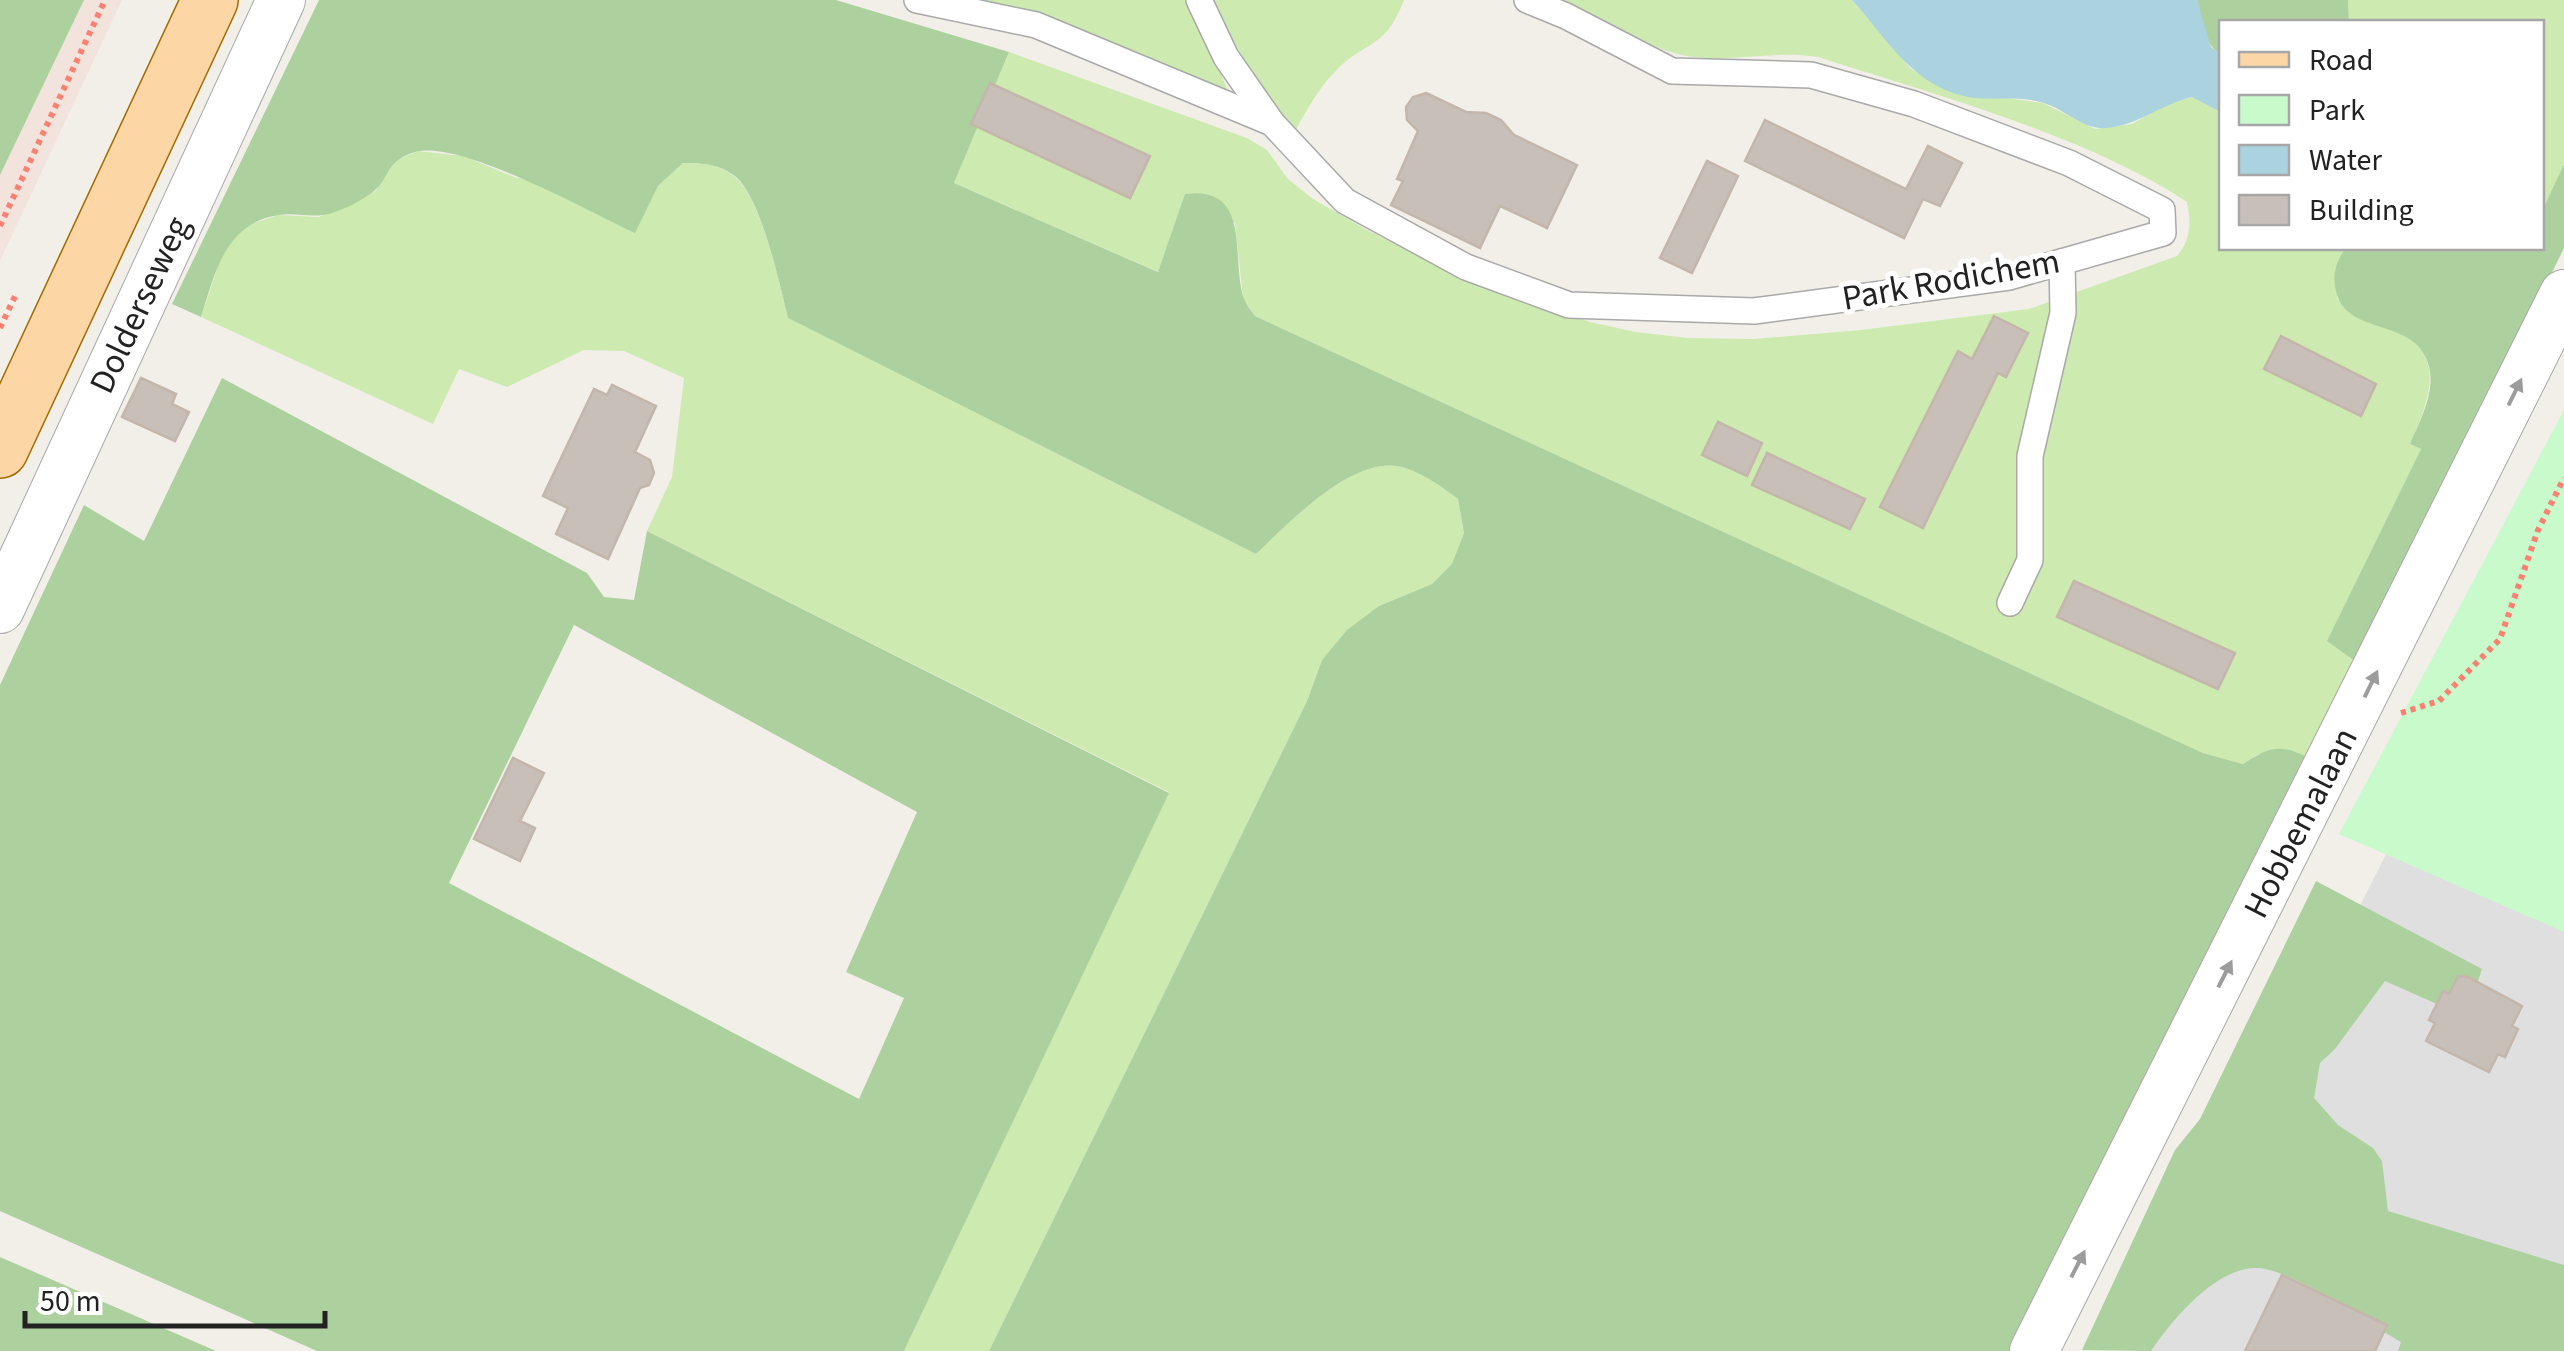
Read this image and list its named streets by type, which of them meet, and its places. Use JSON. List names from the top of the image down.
{
  "streets": {
    "main road": ["Dolderseweg"],
    "street": ["Hobbemalaan"],
    "lane": ["Park Rodichem"]
  },
  "one_way": ["Hobbemalaan"],
  "legend": [
    "Road",
    "Park",
    "Water",
    "Building"
  ],
  "scale_bar": "50 m"
}
